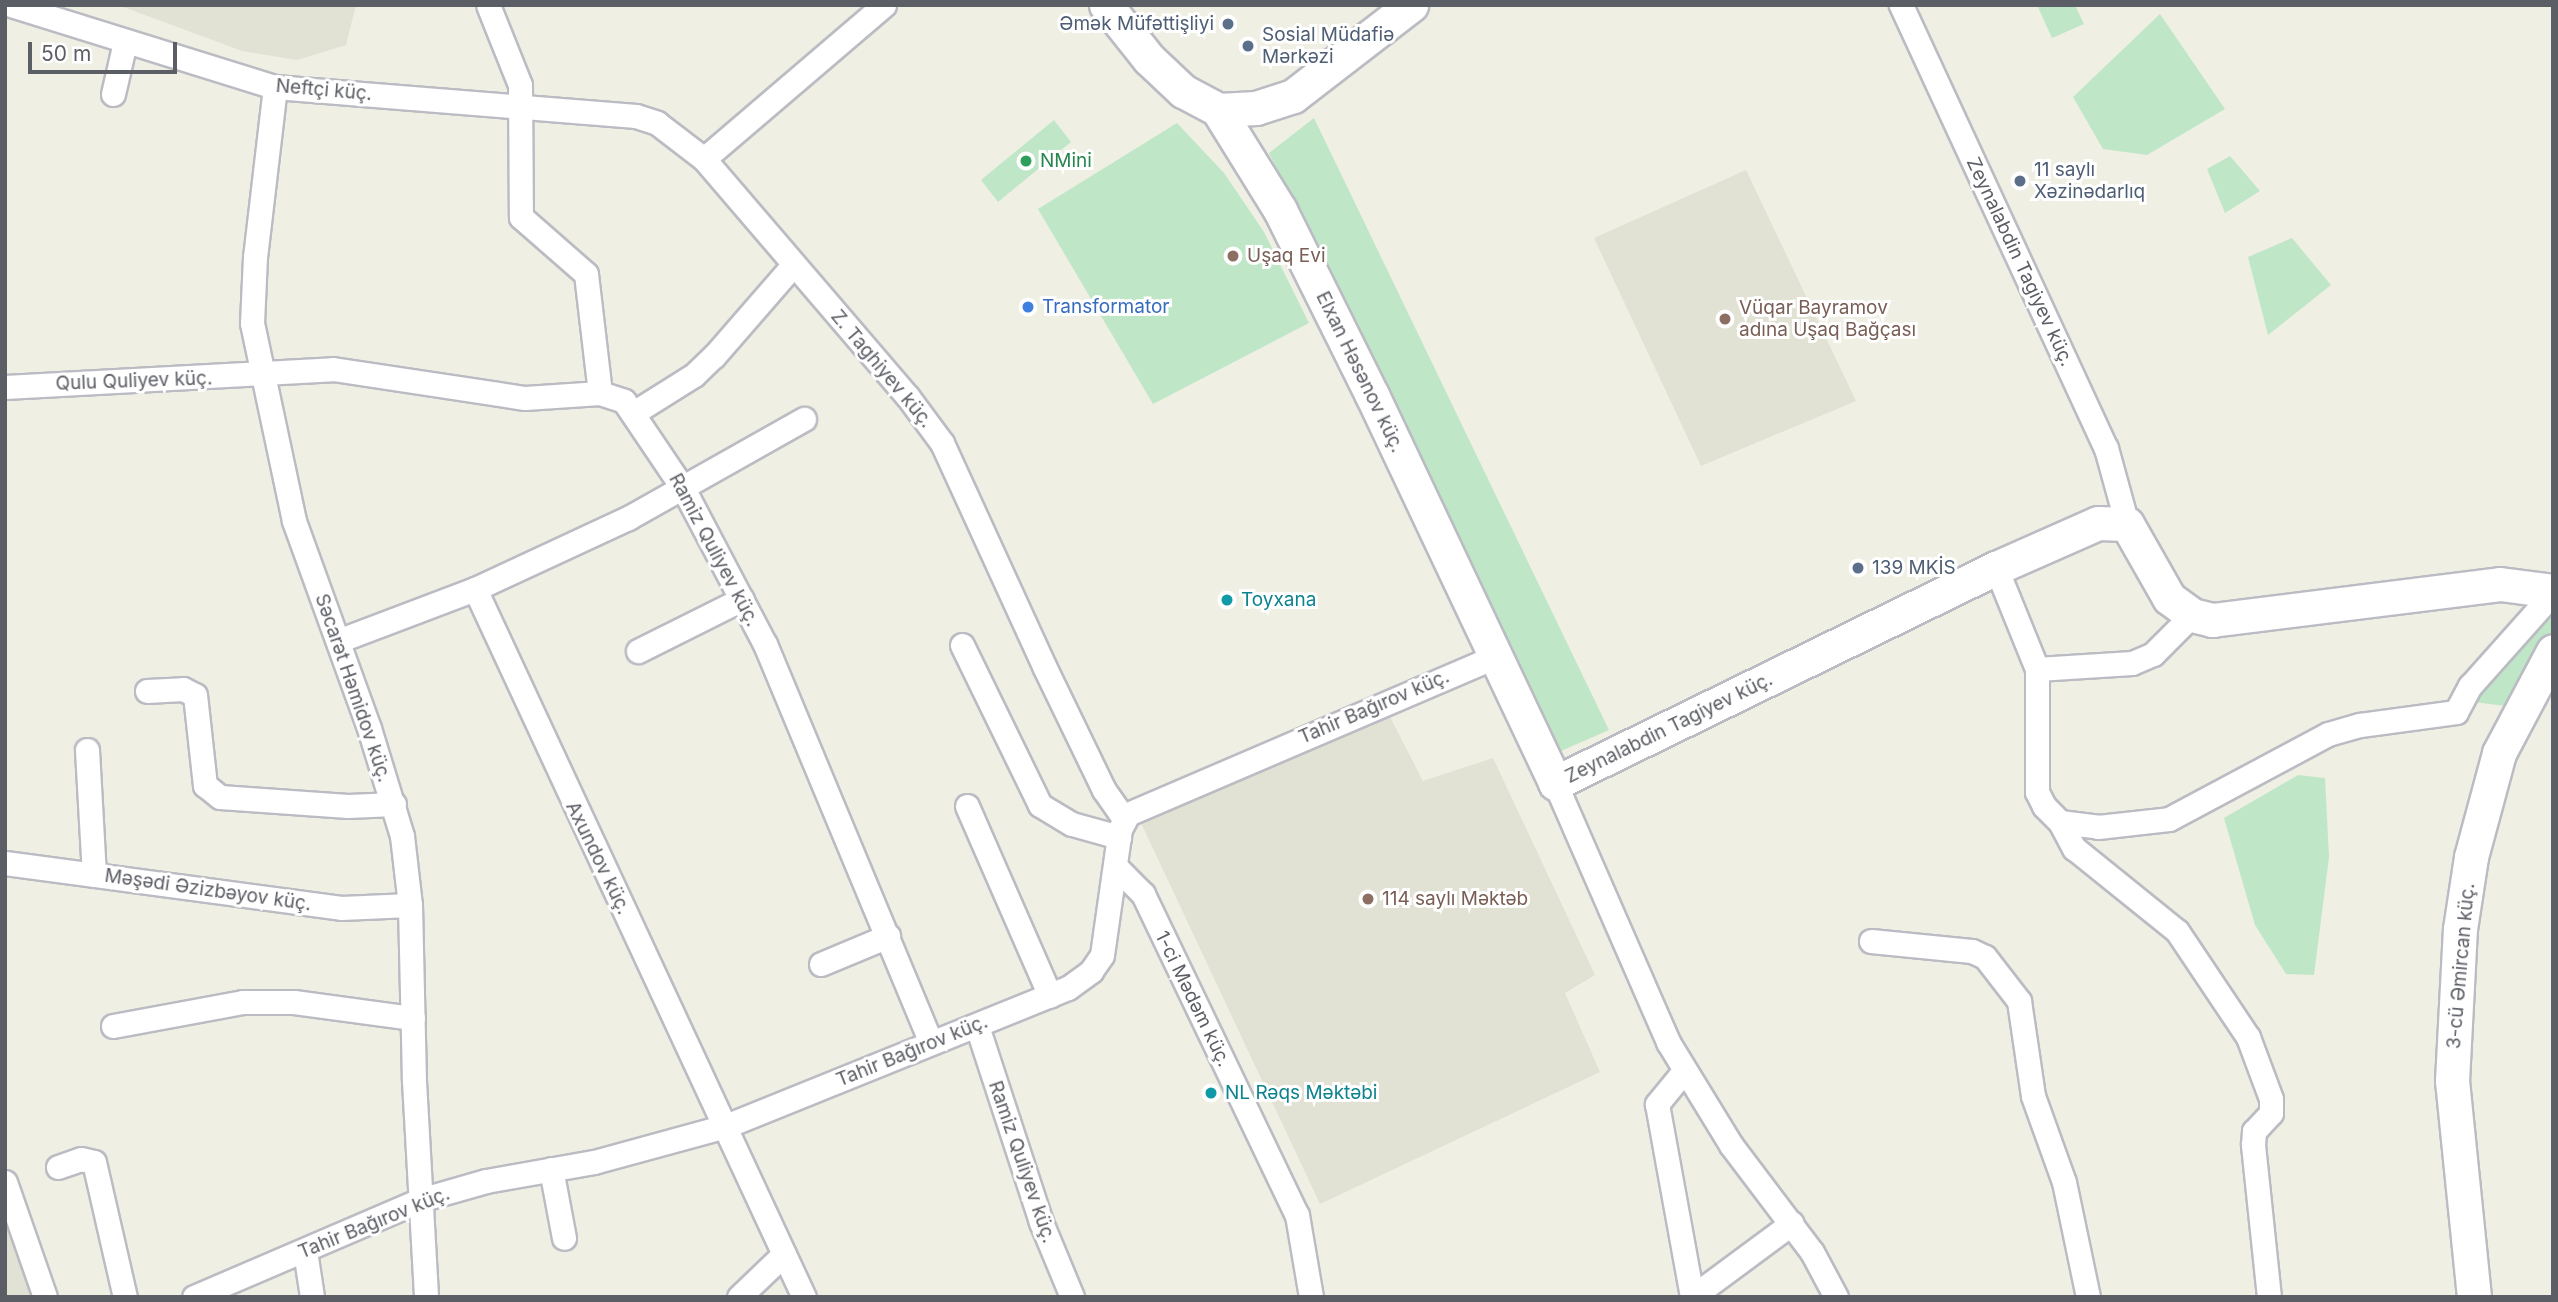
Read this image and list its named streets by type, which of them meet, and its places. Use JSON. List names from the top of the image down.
{
  "streets": {
    "street": [
      "Neftçi küç.",
      "Zeynalabdin Tagiyev küç.",
      "Z. Taghiyev küç.",
      "Elxan Həsənov küç.",
      "Qulu Quliyev küç.",
      "Ramiz Quliyev küç.",
      "Səcarət Həmidov küç.",
      "Tahir Bağırov küç.",
      "Axundov küç.",
      "Məşədi Əzizbəyov küç.",
      "3-cü Əmircan küç.",
      "1-ci Mədəm küç."
    ]
  },
  "crossings": [
    ["Neftçi küç.", "Z. Taghiyev küç."],
    ["Neftçi küç.", "Səcarət Həmidov küç."],
    ["Zeynalabdin Tagiyev küç.", "Elxan Həsənov küç."],
    ["Z. Taghiyev küç.", "Tahir Bağırov küç."],
    ["Elxan Həsənov küç.", "Tahir Bağırov küç."],
    ["Qulu Quliyev küç.", "Səcarət Həmidov küç."],
    ["Ramiz Quliyev küç.", "Tahir Bağırov küç."],
    ["Səcarət Həmidov küç.", "Tahir Bağırov küç."],
    ["Səcarət Həmidov küç.", "Məşədi Əzizbəyov küç."],
    ["Tahir Bağırov küç.", "Axundov küç."],
    ["Tahir Bağırov küç.", "1-ci Mədəm küç."]
  ],
  "places": [
    "Əmək Müfəttişliyi",
    "Sosial Müdafiə Mərkəzi",
    "NMini",
    "11 saylı Xəzinədarlıq",
    "Uşaq Evi",
    "Transformator",
    "Vüqar Bayramov adına Uşaq Bağçası",
    "139 MKİS",
    "Toyxana",
    "114 saylı Məktəb",
    "NL Rəqs Məktəbi"
  ],
  "scale_bar": "50 m"
}
